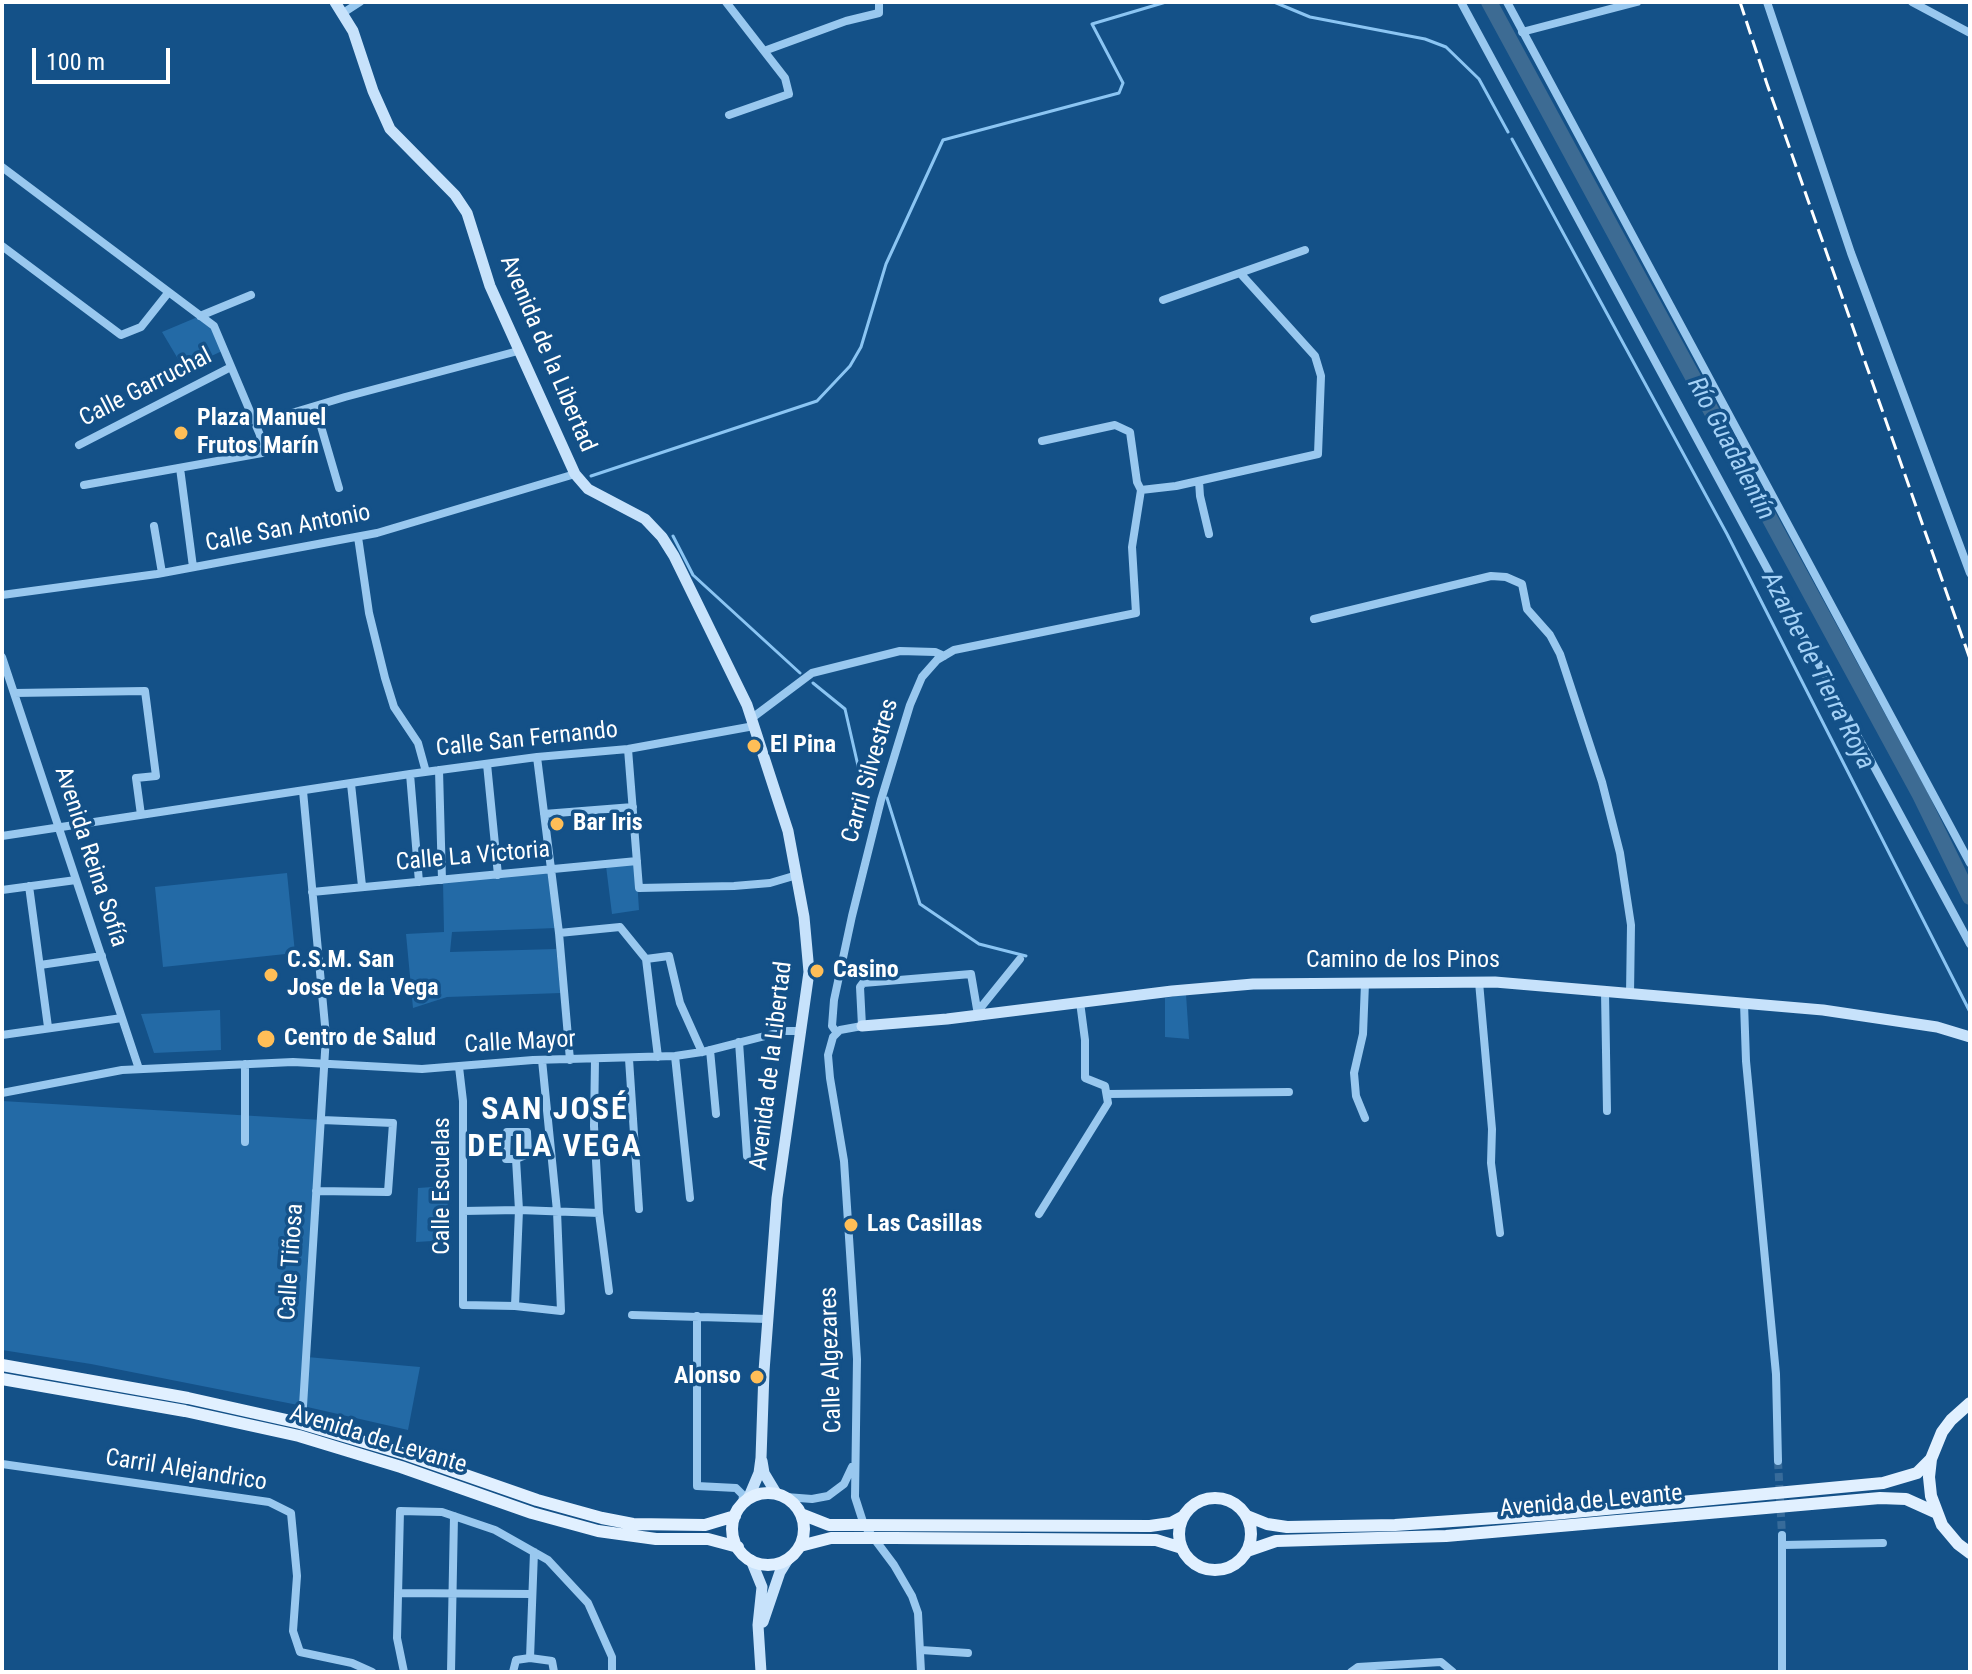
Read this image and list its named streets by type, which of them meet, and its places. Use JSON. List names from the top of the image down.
{
  "streets": {
    "main road": ["Avenida de la Libertad", "Camino de los Pinos", "Avenida de Levante"],
    "street": [
      "Calle Garruchal",
      "Calle San Antonio",
      "Calle San Fernando",
      "Carril Silvestres",
      "Avenida Reina Sofía",
      "Calle La Victoria",
      "Calle Mayor",
      "Calle Escuelas",
      "Calle Tiñosa",
      "Calle Algezares",
      "Carril Alejandrico"
    ]
  },
  "crossings": [
    ["Avenida de la Libertad", "Calle San Antonio"],
    ["Avenida de la Libertad", "Calle San Fernando"],
    ["Avenida de la Libertad", "Calle Mayor"],
    ["Avenida de la Libertad", "Avenida de Levante"],
    ["Calle San Fernando", "Avenida Reina Sofía"],
    ["Calle San Fernando", "Calle Tiñosa"],
    ["Carril Silvestres", "Camino de los Pinos"],
    ["Carril Silvestres", "Calle Algezares"],
    ["Avenida Reina Sofía", "Calle Mayor"],
    ["Calle La Victoria", "Calle Tiñosa"],
    ["Camino de los Pinos", "Calle Algezares"],
    ["Calle Mayor", "Calle Escuelas"],
    ["Calle Mayor", "Calle Tiñosa"]
  ],
  "districts": ["SAN JOSÉ DE LA VEGA"],
  "water": ["Río Guadalentín", "Azarbe de Tierra Roya"],
  "places": [
    "Plaza Manuel Frutos Marín",
    "El Pina",
    "Bar Iris",
    "Casino",
    "C.S.M. San Jose de la Vega",
    "Centro de Salud",
    "Las Casillas",
    "Alonso"
  ],
  "scale_bar": "100 m"
}
